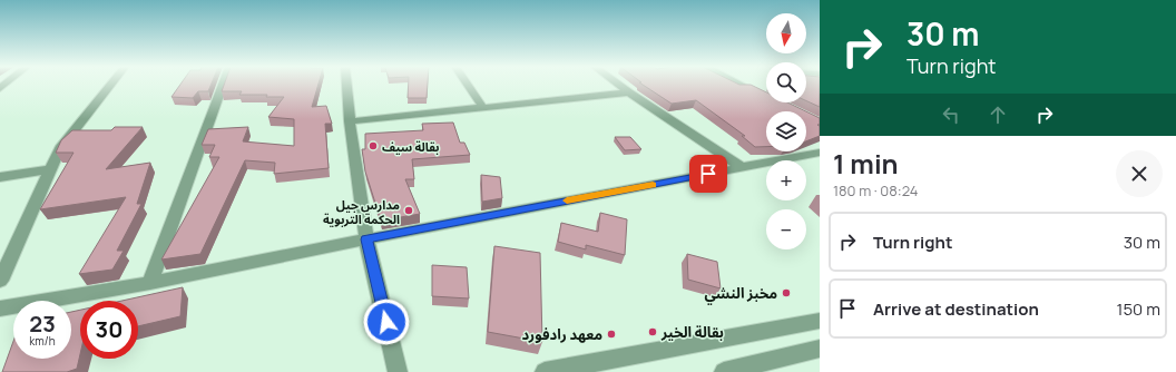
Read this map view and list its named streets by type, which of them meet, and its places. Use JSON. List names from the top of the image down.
{
  "places": [
    "بقالة سيف",
    "مدارس جيل الحكمة التربوية",
    "مخبز النشي",
    "بقالة الخير",
    "معهد رادفورد"
  ],
  "north": "bottom",
  "page": {
    "turn": ["30 m", "Turn right"],
    "map_buttons": ["+", "−"],
    "heading": ["1 min", "180 m · 08:24"],
    "list": [
      {
        "name": "Turn right",
        "value": "30 m"
      },
      {
        "name": "Arrive at destination",
        "value": "150 m"
      }
    ],
    "speed": "23 km/h",
    "limit": "30"
  }
}
